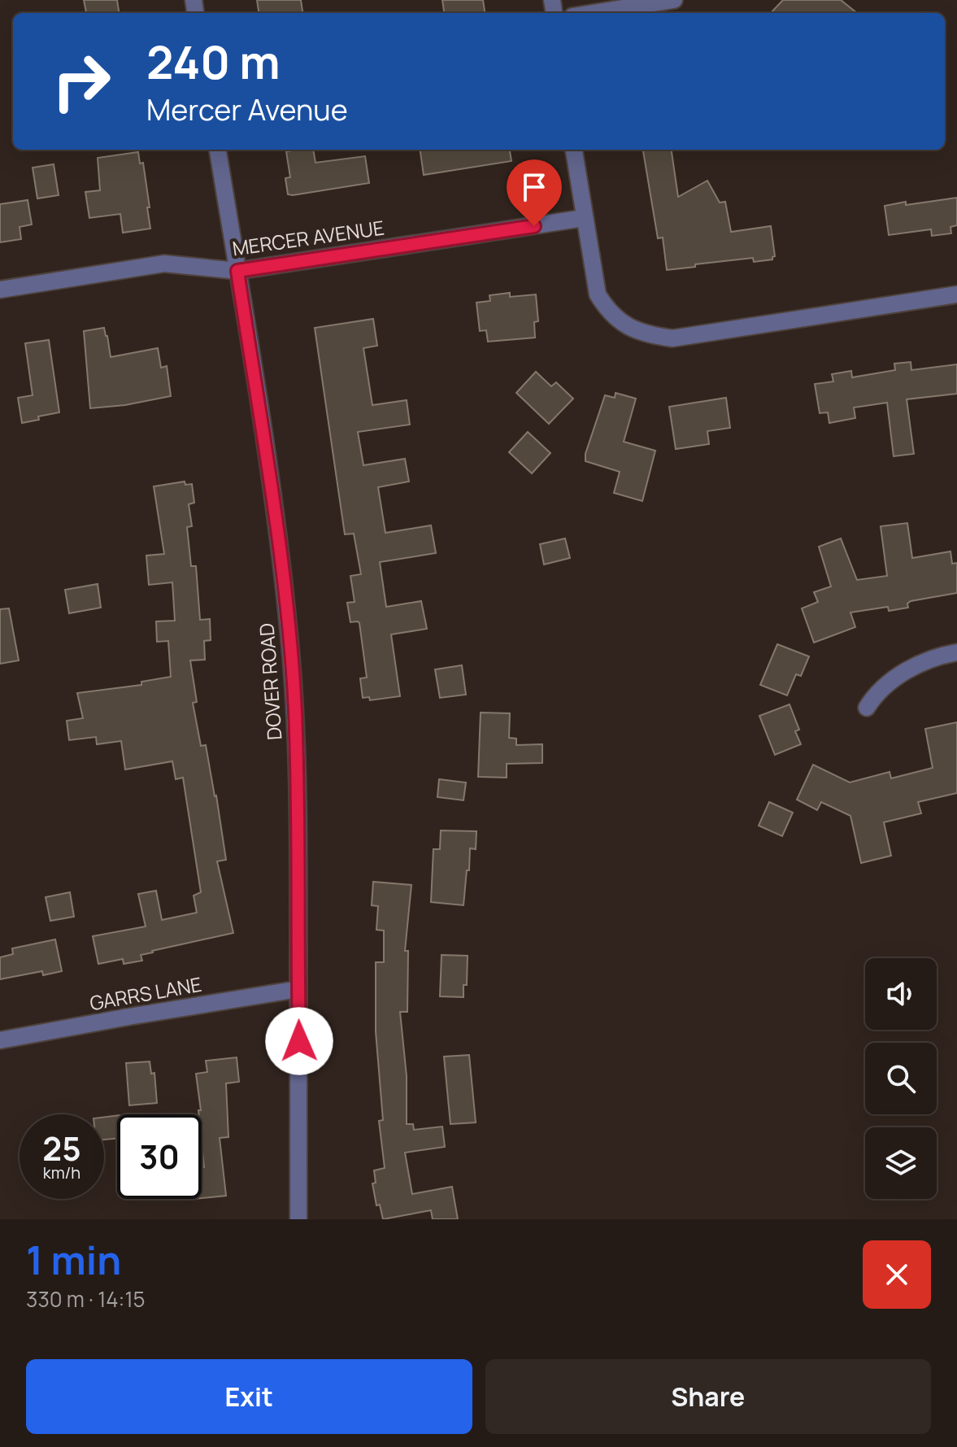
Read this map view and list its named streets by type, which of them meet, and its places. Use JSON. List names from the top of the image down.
{
  "streets": {
    "street": ["MERCER AVENUE", "DOVER ROAD", "GARRS LANE"]
  },
  "crossings": [
    ["MERCER AVENUE", "DOVER ROAD"],
    ["DOVER ROAD", "GARRS LANE"]
  ],
  "page": {
    "turn": ["240 m", "Mercer Avenue"],
    "speed": "25 km/h",
    "limit": "30",
    "heading": ["1 min", "330 m · 14:15"],
    "buttons": ["Exit", "Share"]
  }
}
